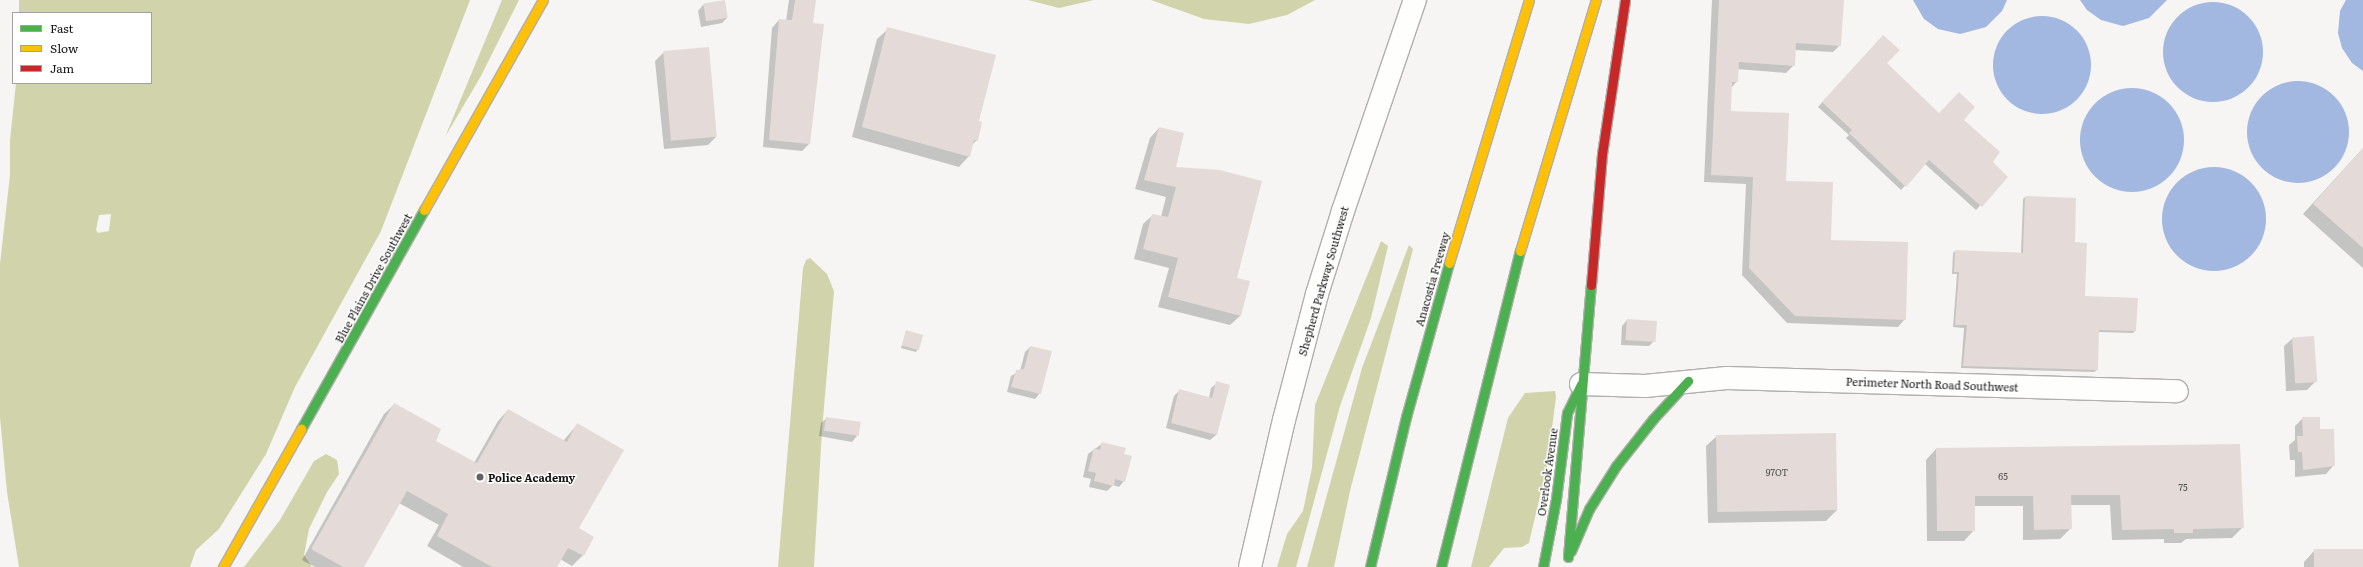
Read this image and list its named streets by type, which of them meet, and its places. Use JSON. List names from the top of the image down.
{
  "streets": {
    "main road": ["Blue Plains Drive Southwest", "Anacostia Freeway", "Overlook Avenue"],
    "street": ["Shepherd Parkway Southwest", "Perimeter North Road Southwest"]
  },
  "crossings": [
    ["Perimeter North Road Southwest", "Overlook Avenue"]
  ],
  "places": ["Police Academy"],
  "house_numbers": ["97OT", "65", "75"],
  "legend": ["Fast", "Slow", "Jam"]
}
